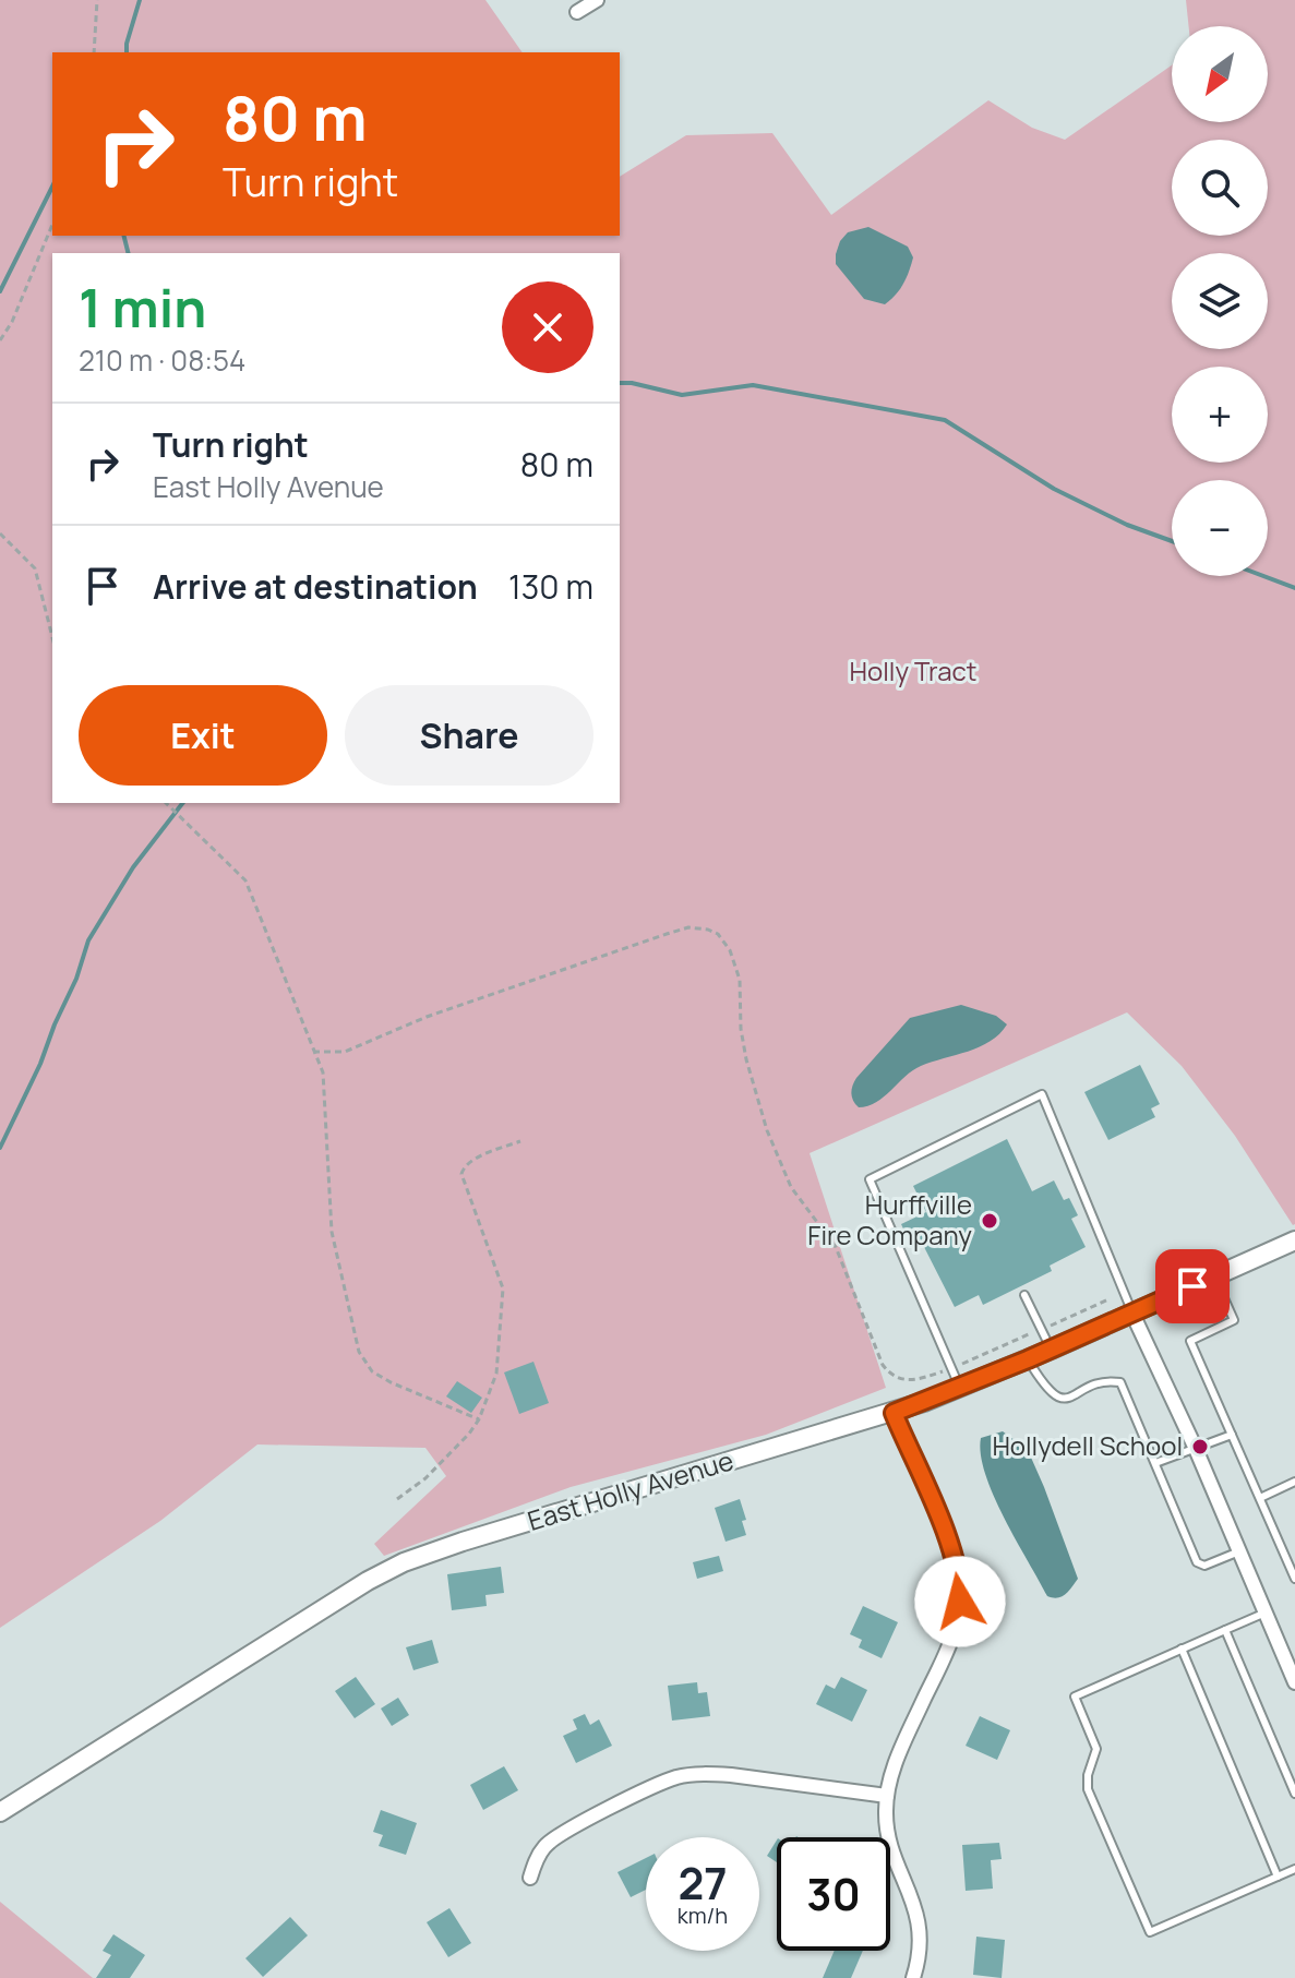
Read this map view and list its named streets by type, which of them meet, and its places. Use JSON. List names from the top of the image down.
{
  "streets": {
    "street": ["East Holly Avenue"]
  },
  "parks": ["Holly Tract"],
  "places": ["Hurffville Fire Company", "Hollydell School"],
  "north": "bottom left",
  "page": {
    "map_buttons": ["+", "−"],
    "turn": ["80 m", "Turn right"],
    "heading": ["1 min", "210 m · 08:54"],
    "list": [
      {
        "name": "Turn right",
        "note": "East Holly Avenue",
        "value": "80 m"
      },
      {
        "name": "Arrive at destination",
        "value": "130 m"
      }
    ],
    "buttons": ["Exit", "Share"],
    "speed": "27 km/h",
    "limit": "30"
  }
}
